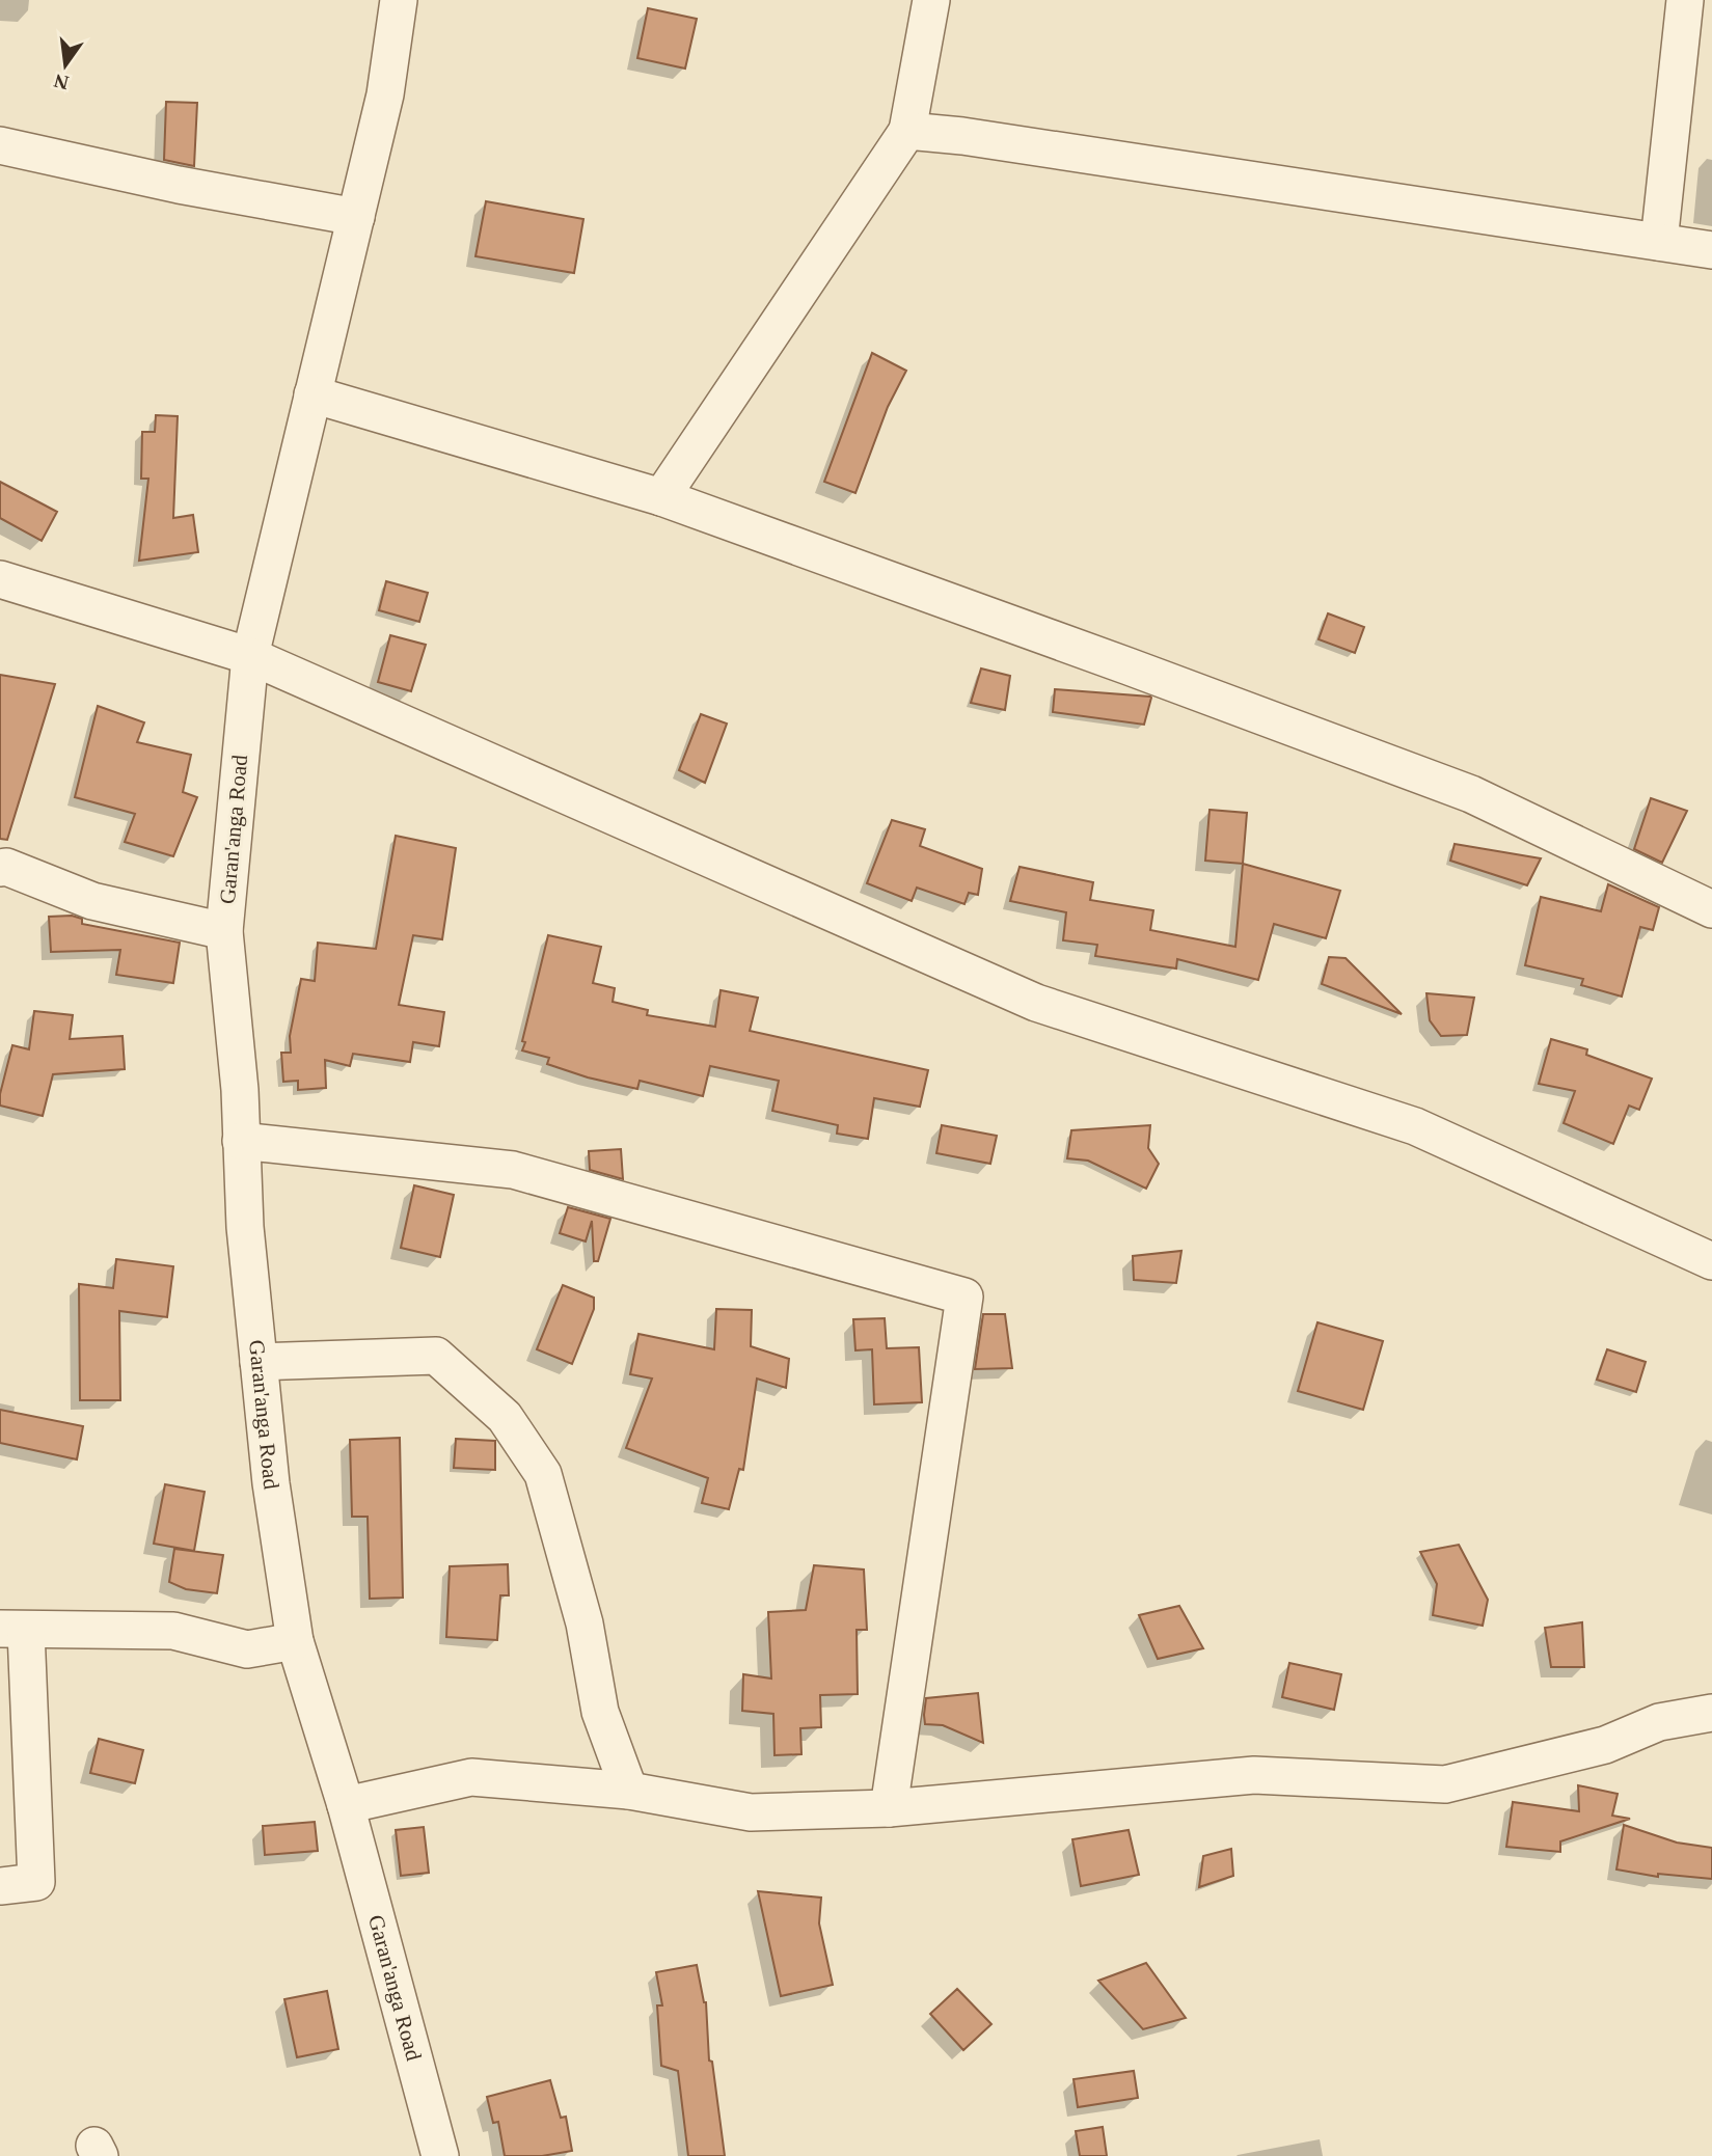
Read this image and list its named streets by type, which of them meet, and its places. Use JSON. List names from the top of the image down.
{
  "streets": {
    "street": ["Garan'anga Road"]
  },
  "north": "bottom"
}
